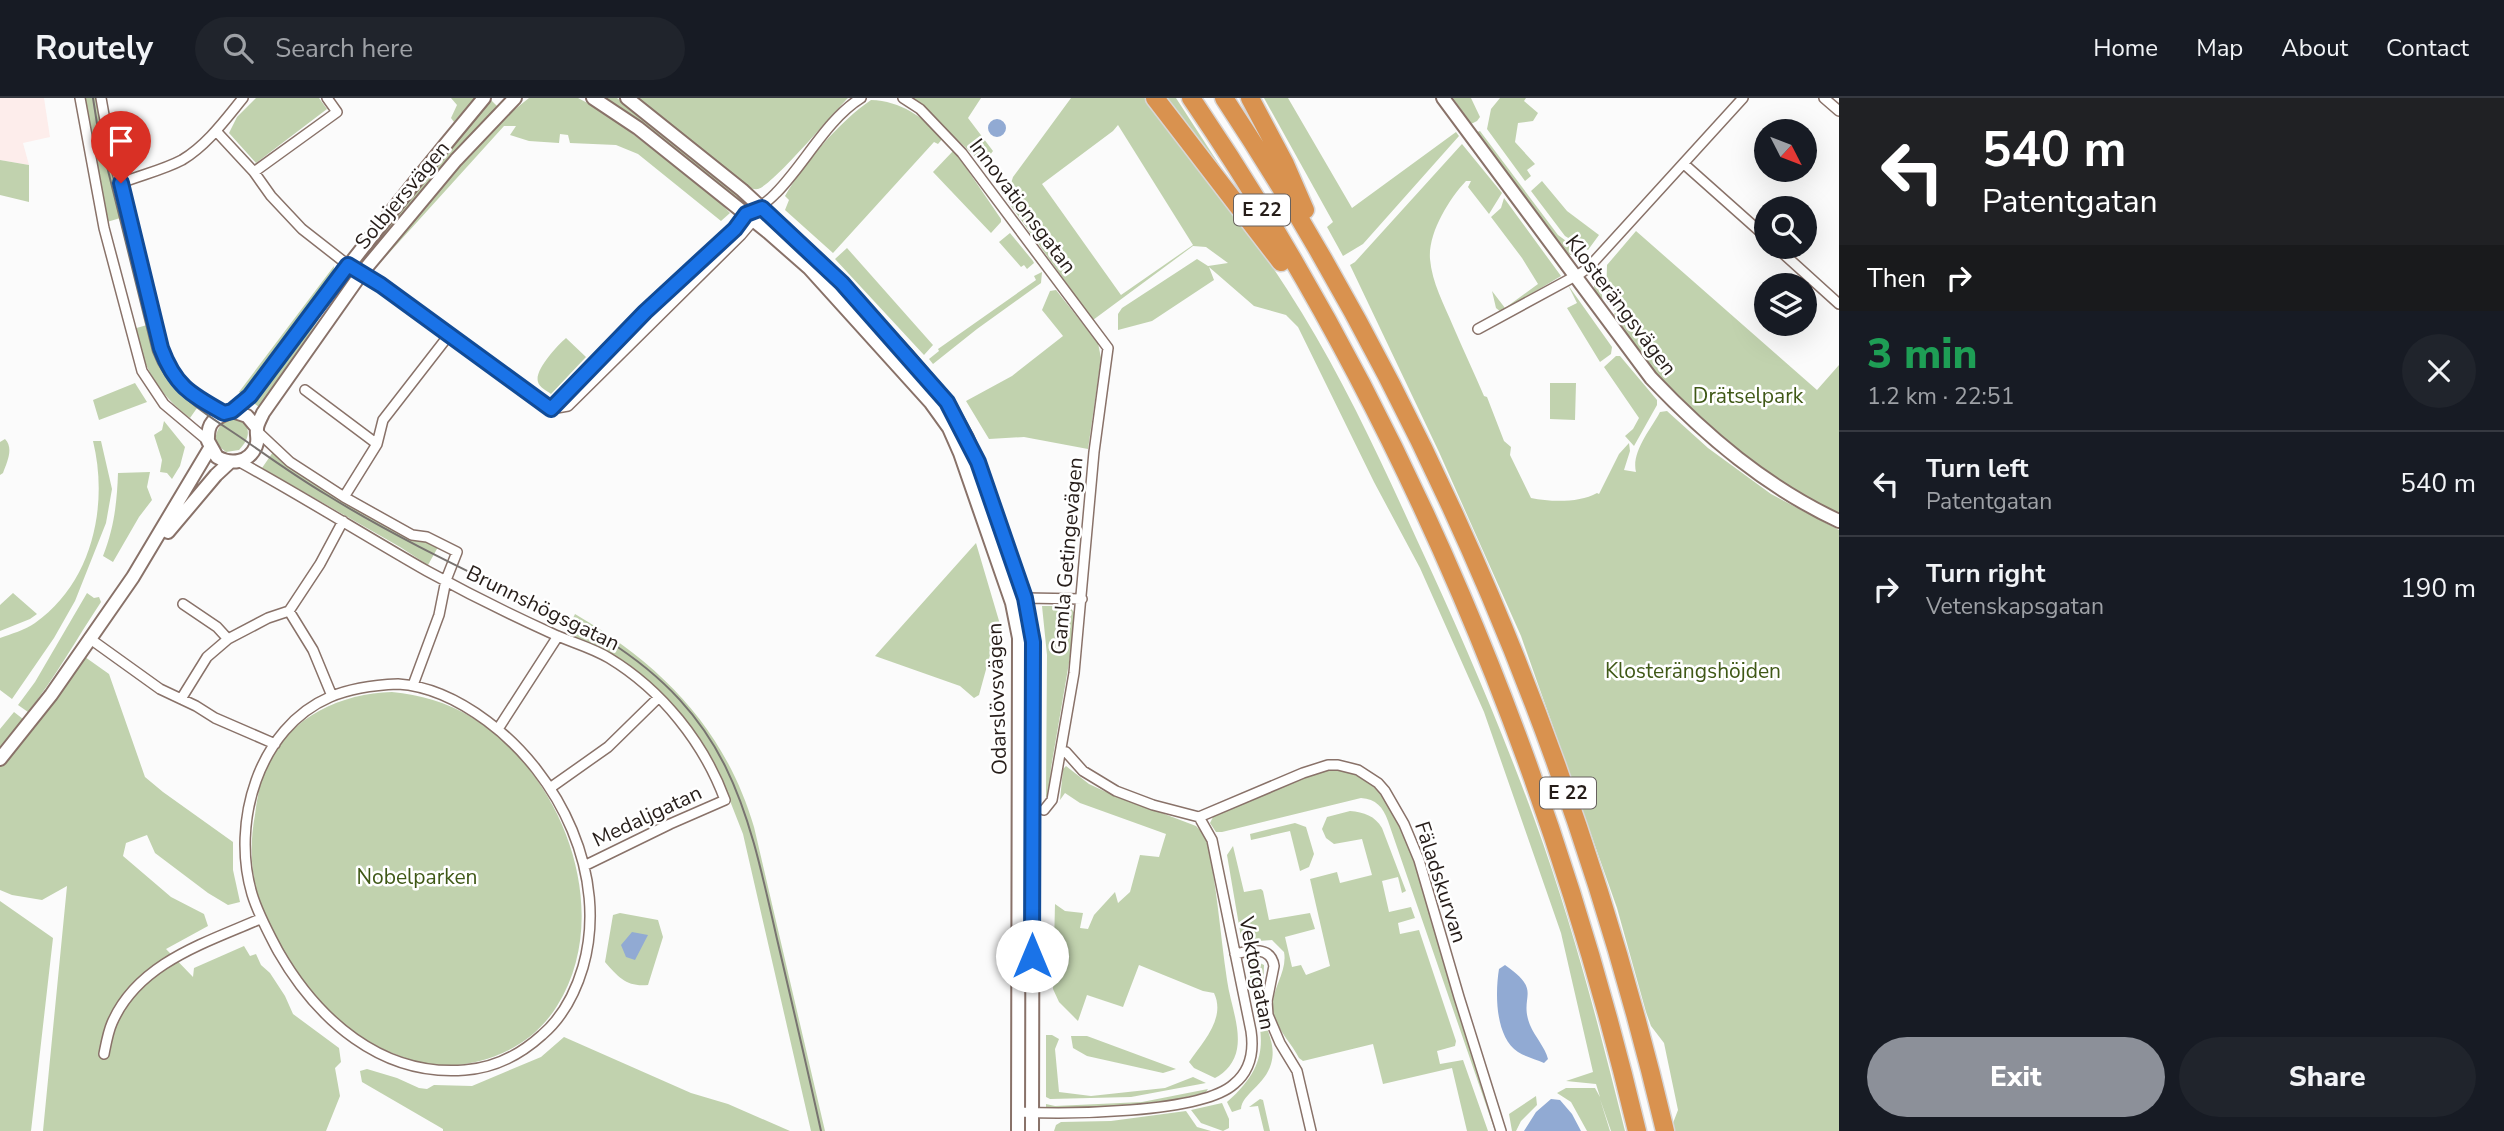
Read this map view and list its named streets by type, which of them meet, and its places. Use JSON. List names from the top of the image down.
{
  "streets": {
    "highway": ["E 22"],
    "main road": ["Solbjersvägen", "Klosterängsvägen", "Odarslövsvägen"],
    "street": [
      "Innovationsgatan",
      "Gamla Getingevägen",
      "Brunnshögsgatan",
      "Medaljgatan",
      "Fäladskurvan",
      "Vektorgatan"
    ]
  },
  "crossings": [
    ["Solbjersvägen", "Brunnshögsgatan"],
    ["Innovationsgatan", "Gamla Getingevägen"],
    ["Brunnshögsgatan", "Medaljgatan"],
    ["Odarslövsvägen", "Vektorgatan"],
    ["Fäladskurvan", "Vektorgatan"]
  ],
  "parks": ["Drätselpark", "Klosterängshöjden", "Nobelparken"],
  "north": "bottom right",
  "page": {
    "header": "Routely",
    "search": "Search here",
    "nav": [
      "Home",
      "Map",
      "About",
      "Contact"
    ],
    "turn": ["540 m", "Patentgatan"],
    "then": "Then",
    "heading": ["3 min", "1.2 km · 22:51"],
    "list": [
      {
        "name": "Turn left",
        "note": "Patentgatan",
        "value": "540 m"
      },
      {
        "name": "Turn right",
        "note": "Vetenskapsgatan",
        "value": "190 m"
      }
    ],
    "buttons": ["Exit", "Share"]
  }
}
